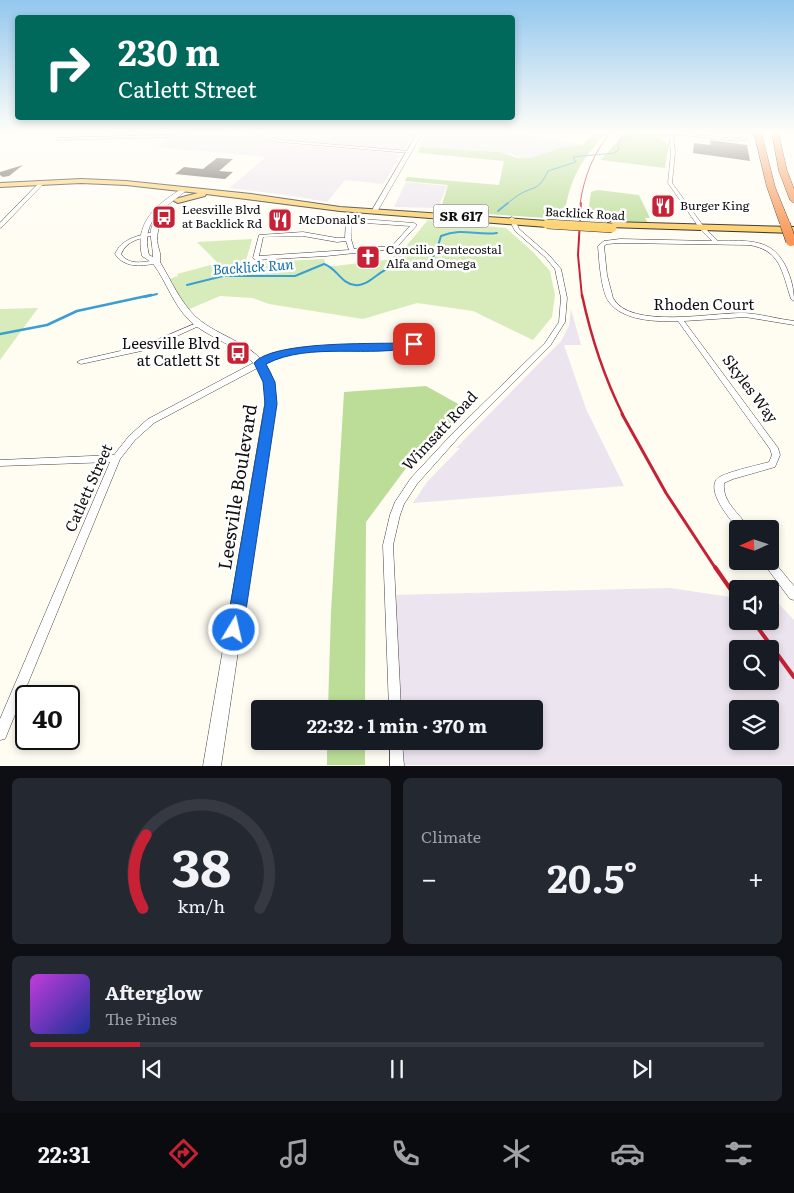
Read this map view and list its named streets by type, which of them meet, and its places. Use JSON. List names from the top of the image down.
{
  "streets": {
    "main road": ["Backlick Road", "SR 617"],
    "street": [
      "Rhoden Court",
      "Skyles Way",
      "Wimsatt Road",
      "Leesville Boulevard",
      "Catlett Street"
    ]
  },
  "crossings": [
    ["Backlick Road", "Wimsatt Road"],
    ["Rhoden Court", "Skyles Way"],
    ["Leesville Boulevard", "Catlett Street"]
  ],
  "water": ["Backlick Run"],
  "places": {
    "restaurant": ["Burger King", "McDonald's"],
    "bus stop": ["Leesville Blvd at Backlick Rd", "Leesville Blvd at Catlett St"],
    "church": ["Concilio Pentecostal Alfa and Omega"]
  },
  "north": "left",
  "page": {
    "turn": ["230 m", "Catlett Street"],
    "limit": "40",
    "trip": "22:32 · 1 min · 370 m",
    "tile": "Climate",
    "heat": ["−", "20.5°", "+"],
    "song": ["Afterglow", "The Pines"],
    "tabs": "22:31",
    "gauge": ["38", "km/h"]
  }
}
